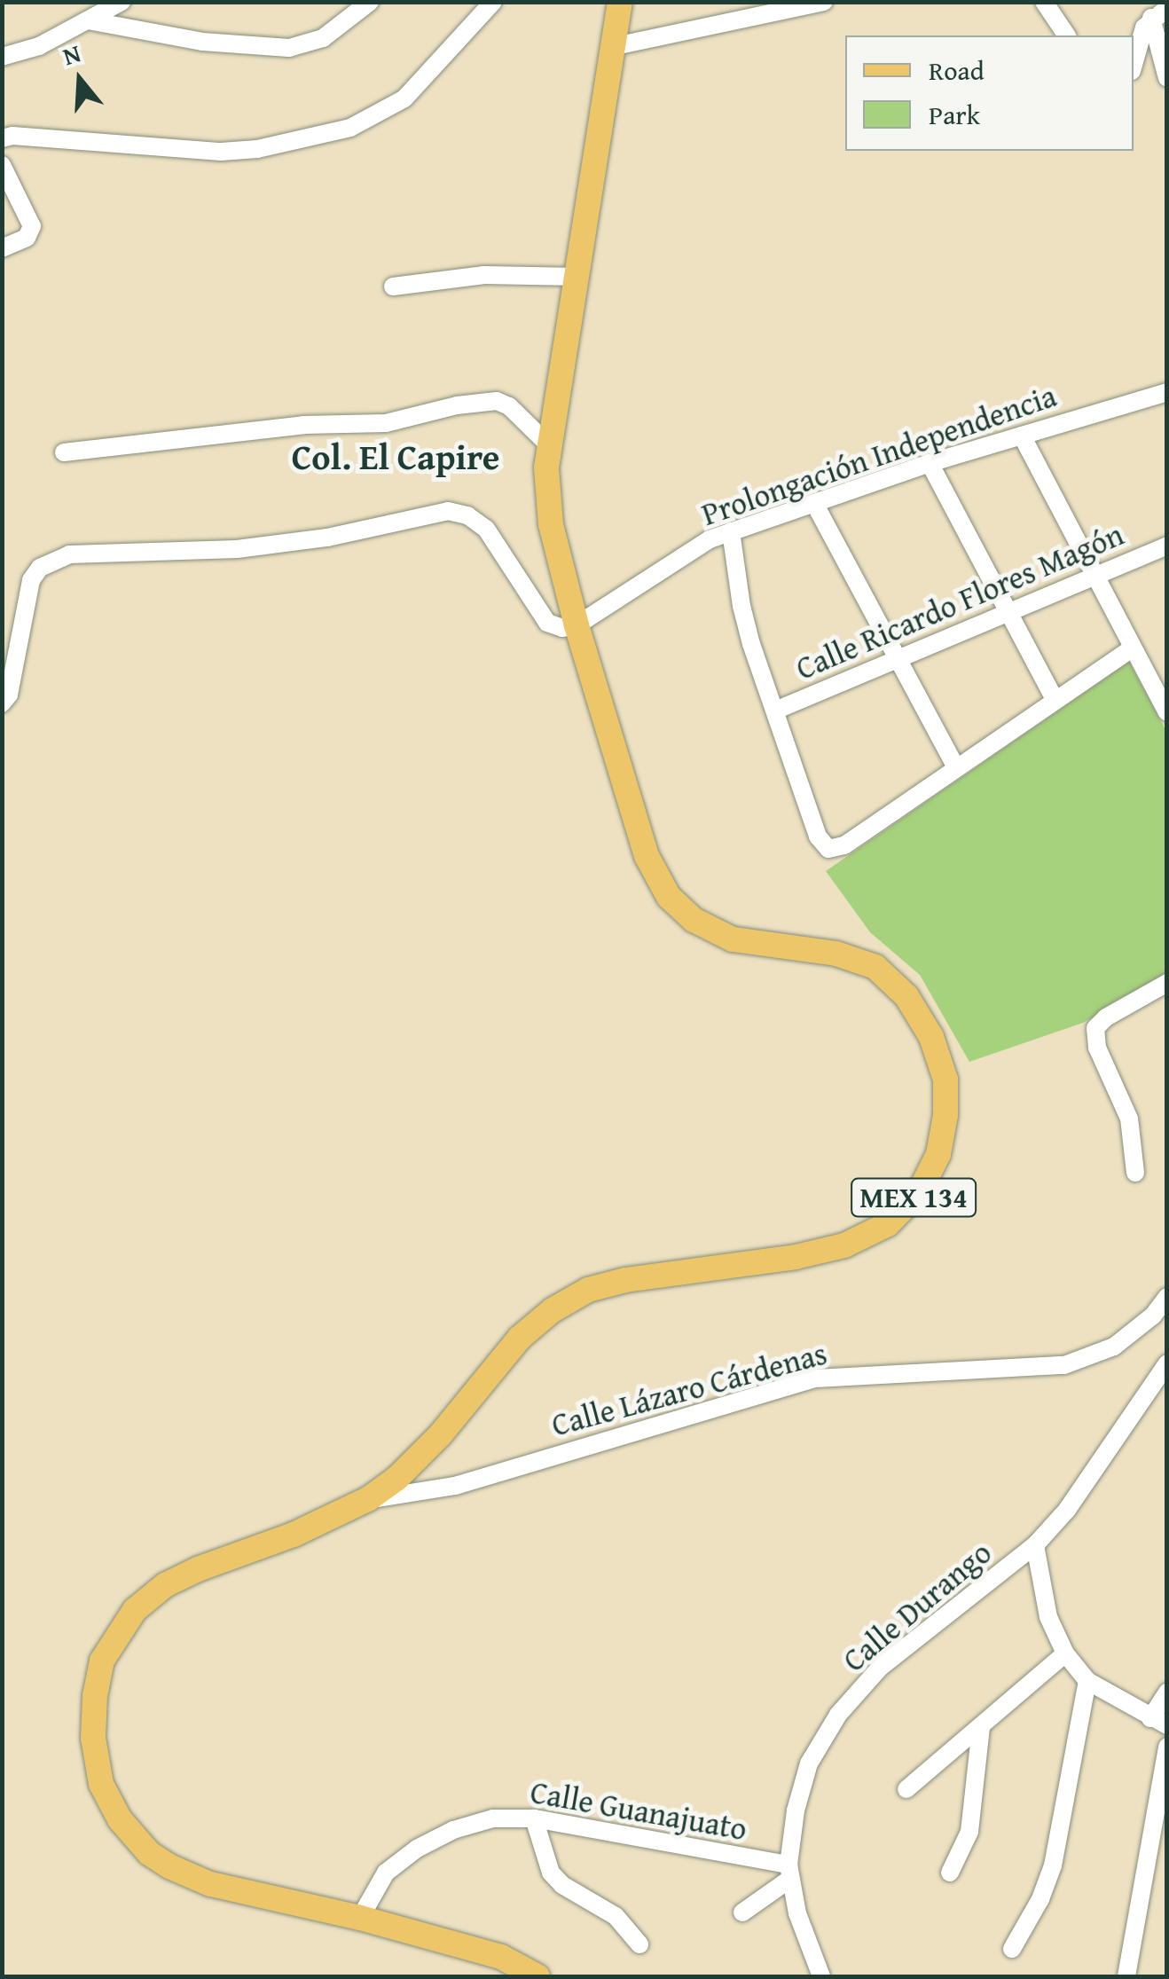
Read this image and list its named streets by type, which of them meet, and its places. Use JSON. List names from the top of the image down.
{
  "streets": {
    "main road": ["MEX 134"],
    "street": [
      "Prolongación Independencia",
      "Calle Ricardo Flores Magón",
      "Calle Lázaro Cárdenas",
      "Calle Durango",
      "Calle Guanajuato"
    ]
  },
  "crossings": [
    ["Prolongación Independencia", "MEX 134"],
    ["MEX 134", "Calle Lázaro Cárdenas"],
    ["MEX 134", "Calle Guanajuato"],
    ["Calle Durango", "Calle Guanajuato"]
  ],
  "districts": ["Col. El Capire"],
  "legend": ["Road", "Park"],
  "north": "top"
}
